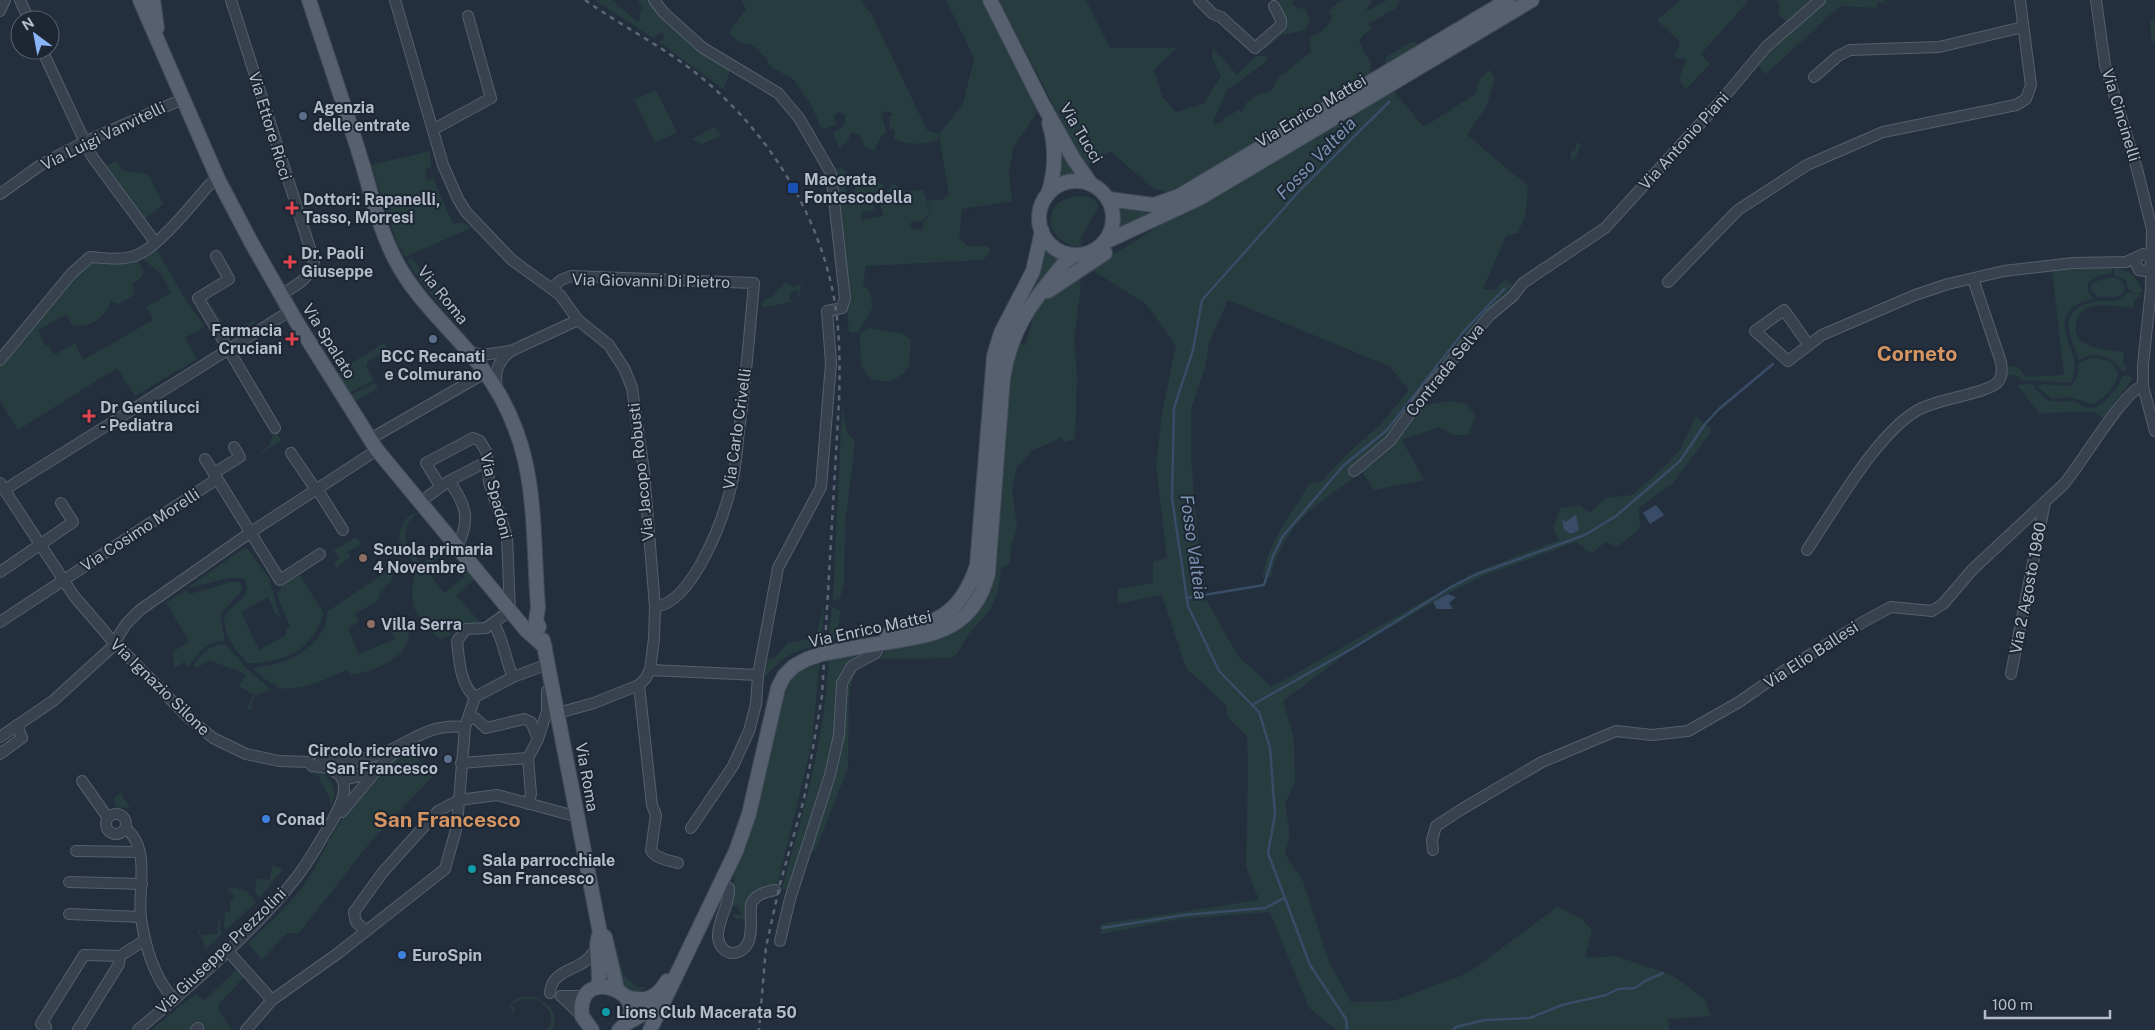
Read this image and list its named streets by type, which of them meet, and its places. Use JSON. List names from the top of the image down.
{
  "streets": {
    "main road": [
      "Via Enrico Mattei",
      "Via Tucci",
      "Via Roma",
      "Via Spalato"
    ],
    "street": [
      "Via Cincinelli",
      "Via Ettore Ricci",
      "Via Luigi Vanvitelli",
      "Via Antonio Piani",
      "Via Giovanni Di Pietro",
      "Contrada Selva",
      "Via Carlo Crivelli",
      "Via Jacopo Robusti",
      "Via Spadoni",
      "Via Cosimo Morelli",
      "Via 2 Agosto 1980",
      "Via Elio Ballesi",
      "Via Ignazio Silone",
      "Via Giuseppe Prezzolini"
    ]
  },
  "crossings": [
    ["Via Enrico Mattei", "Via Tucci"],
    ["Via Enrico Mattei", "Via Roma"],
    ["Via Cincinelli", "Via Elio Ballesi"],
    ["Via Ettore Ricci", "Via Spalato"],
    ["Via Luigi Vanvitelli", "Via Spalato"],
    ["Via Antonio Piani", "Contrada Selva"],
    ["Via Giovanni Di Pietro", "Via Carlo Crivelli"],
    ["Via Giovanni Di Pietro", "Via Jacopo Robusti"],
    ["Via Roma", "Via Spalato"],
    ["Via Spalato", "Via Spadoni"],
    ["Via Carlo Crivelli", "Via Jacopo Robusti"],
    ["Via Cosimo Morelli", "Via Ignazio Silone"],
    ["Via 2 Agosto 1980", "Via Elio Ballesi"]
  ],
  "districts": ["Corneto", "San Francesco"],
  "water": ["Fosso Valteia"],
  "places": {
    "other": [
      "Agenzia delle entrate",
      "BCC Recanati e Colmurano",
      "Scuola primaria 4 Novembre",
      "Villa Serra",
      "Circolo ricreativo San Francesco",
      "Conad",
      "Sala parrocchiale San Francesco",
      "EuroSpin",
      "Lions Club Macerata 50"
    ],
    "transit": ["Macerata Fontescodella"],
    "health": [
      "Dottori: Rapanelli, Tasso, Morresi",
      "Dr. Paoli Giuseppe",
      "Farmacia Cruciani",
      "Dr Gentilucci - Pediatra"
    ]
  },
  "scale_bar": "100 m",
  "north": "top left"
}
